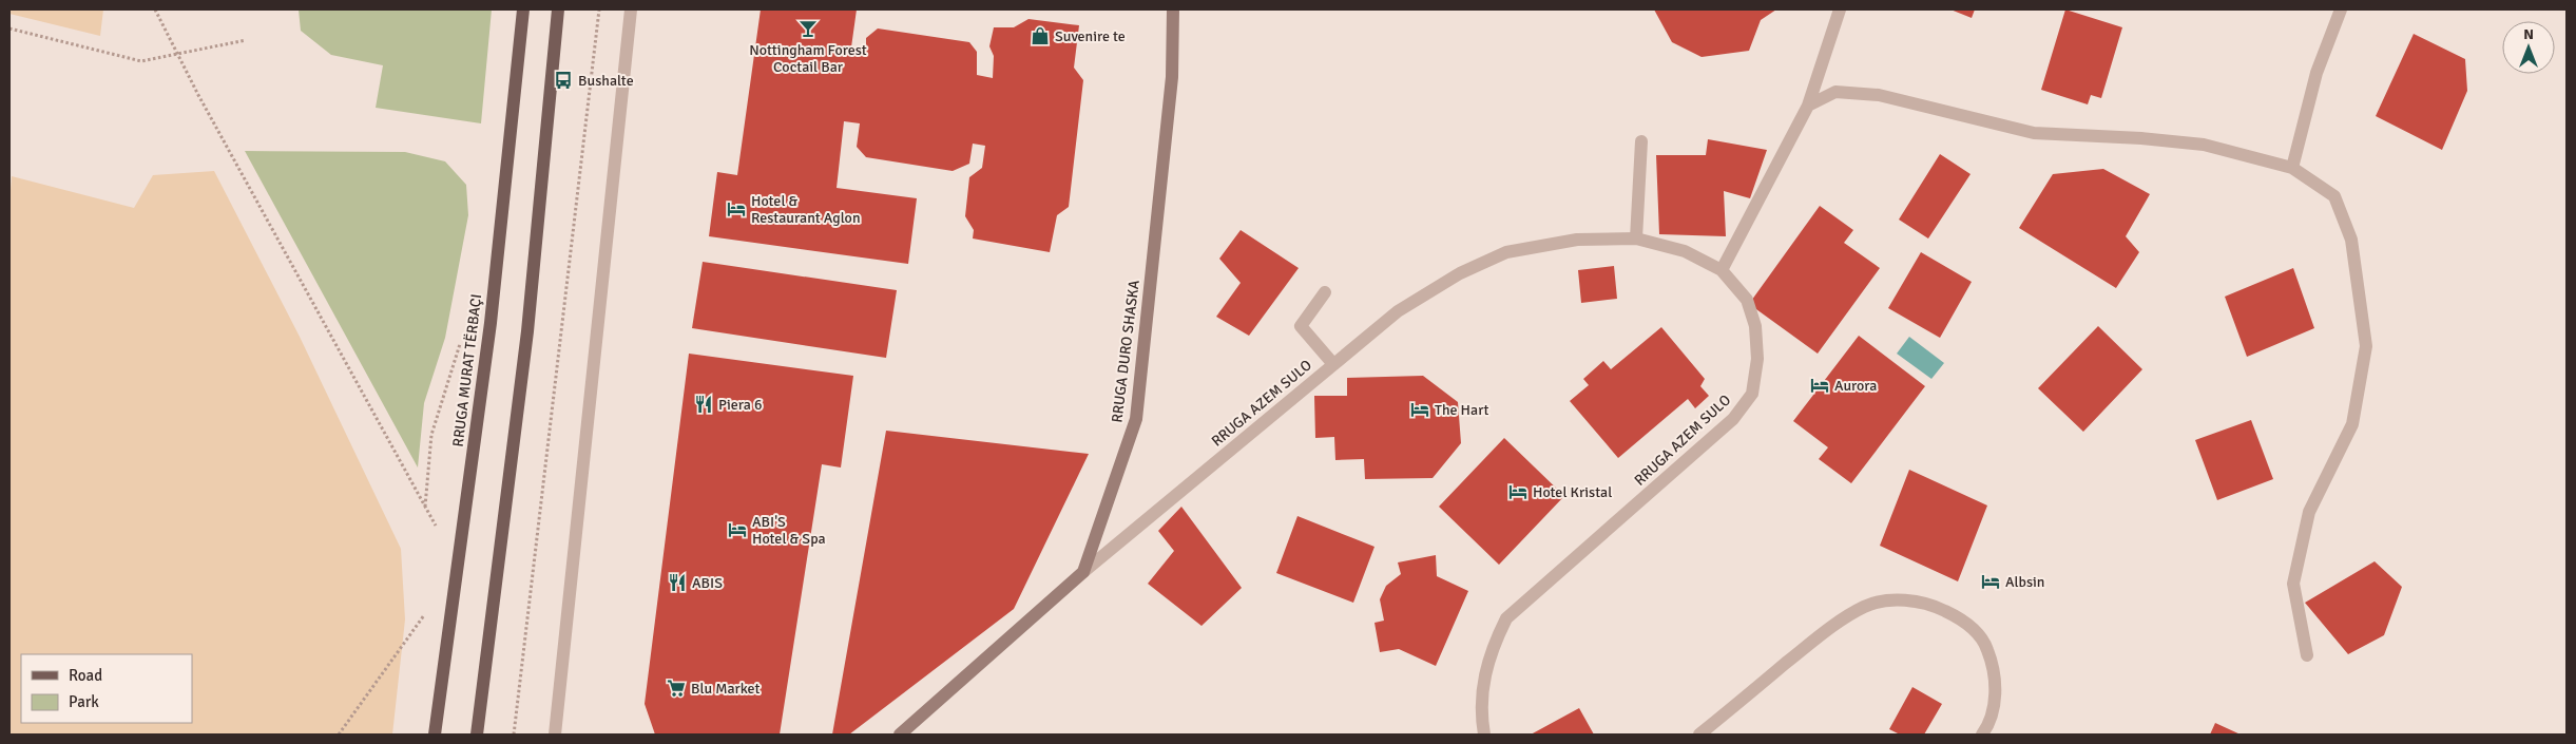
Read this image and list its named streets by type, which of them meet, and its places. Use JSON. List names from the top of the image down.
{
  "streets": {
    "main road": ["RRUGA DURO SHASKA", "RRUGA MURAT TËRBAÇI"],
    "street": ["RRUGA AZEM SULO"]
  },
  "crossings": [
    ["RRUGA DURO SHASKA", "RRUGA AZEM SULO"]
  ],
  "places": {
    "bar": ["Nottingham Forest Coctail Bar"],
    "shop": ["Suvenire te"],
    "bus stop": ["Bushalte"],
    "hotel": [
      "Hotel & Restaurant Aglon",
      "Aurora",
      "The Hart",
      "Hotel Kristal",
      "ABI'S Hotel & Spa",
      "Albsin"
    ],
    "restaurant": ["Piera 6", "ABIS"],
    "supermarket": ["Blu Market"]
  },
  "legend": ["Road", "Park"],
  "north": "top"
}
